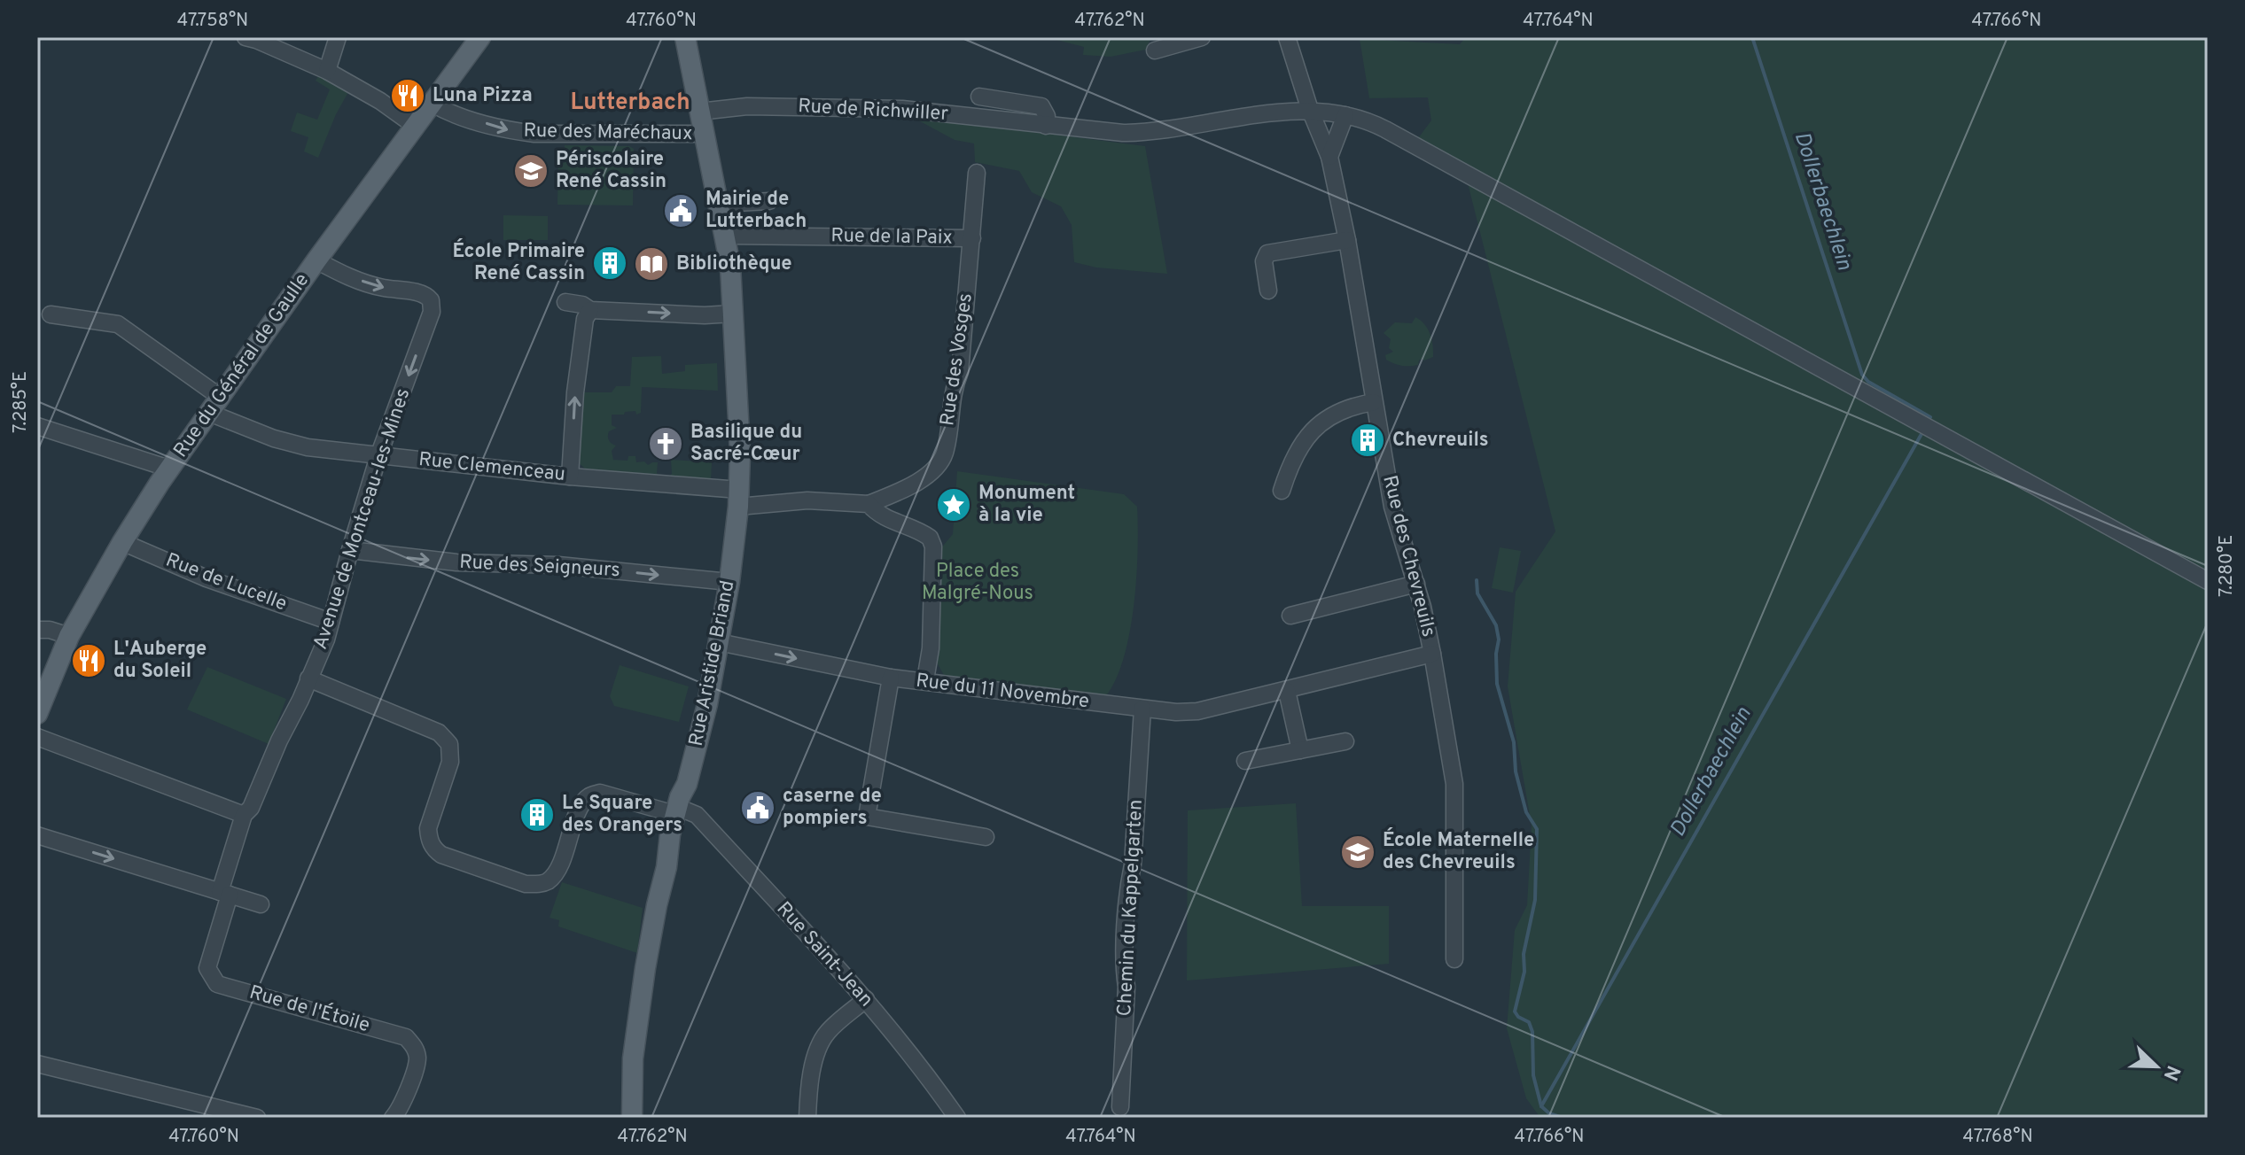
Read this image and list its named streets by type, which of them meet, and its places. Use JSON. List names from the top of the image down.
{
  "streets": {
    "main road": ["Rue du Général de Gaulle", "Rue Aristide Briand"],
    "street": [
      "Rue de Richwiller",
      "Rue des Maréchaux",
      "Rue de la Paix",
      "Rue des Vosges",
      "Rue Clemenceau",
      "Avenue de Montceau-les-Mines",
      "Rue des Chevreuils",
      "Rue des Seigneurs",
      "Rue de Lucelle",
      "Rue du 11 Novembre",
      "Chemin du Kappelgarten",
      "Rue Saint-Jean",
      "Rue de l'Étoile"
    ]
  },
  "crossings": [
    ["Rue de Richwiller", "Rue des Chevreuils"],
    ["Rue de Richwiller", "Rue Aristide Briand"],
    ["Rue des Maréchaux", "Rue du Général de Gaulle"],
    ["Rue des Maréchaux", "Rue Aristide Briand"],
    ["Rue de la Paix", "Rue des Vosges"],
    ["Rue de la Paix", "Rue Aristide Briand"],
    ["Rue des Vosges", "Rue Clemenceau"],
    ["Rue du Général de Gaulle", "Rue Clemenceau"],
    ["Rue du Général de Gaulle", "Avenue de Montceau-les-Mines"],
    ["Rue du Général de Gaulle", "Rue de Lucelle"],
    ["Rue Clemenceau", "Avenue de Montceau-les-Mines"],
    ["Rue Clemenceau", "Rue Aristide Briand"],
    ["Avenue de Montceau-les-Mines", "Rue des Seigneurs"],
    ["Avenue de Montceau-les-Mines", "Rue de Lucelle"],
    ["Avenue de Montceau-les-Mines", "Rue Saint-Jean"],
    ["Avenue de Montceau-les-Mines", "Rue de l'Étoile"],
    ["Rue des Chevreuils", "Rue du 11 Novembre"],
    ["Rue des Seigneurs", "Rue Aristide Briand"],
    ["Rue Aristide Briand", "Rue du 11 Novembre"],
    ["Rue Aristide Briand", "Rue Saint-Jean"],
    ["Rue du 11 Novembre", "Chemin du Kappelgarten"]
  ],
  "one_way": ["Rue des Maréchaux", "Rue des Seigneurs"],
  "districts": ["Lutterbach"],
  "water": ["Dollerbaechlein"],
  "parks": ["Place des Malgré-Nous"],
  "places": {
    "restaurant": ["Luna Pizza", "L'Auberge du Soleil"],
    "school or university": ["Périscolaire René Cassin", "École Maternelle des Chevreuils"],
    "public building": ["Mairie de Lutterbach", "caserne de pompiers"],
    "building": ["École Primaire René Cassin", "Chevreuils", "Le Square des Orangers"],
    "library": ["Bibliothèque"],
    "church": ["Basilique du Sacré-Cœur"],
    "place": ["Monument à la vie"]
  },
  "north": "bottom right",
  "coordinates": [
    "47.758°N",
    "47.760°N",
    "47.762°N",
    "47.764°N",
    "47.766°N",
    "7.285°E",
    "7.280°E",
    "47.768°N"
  ]
}
